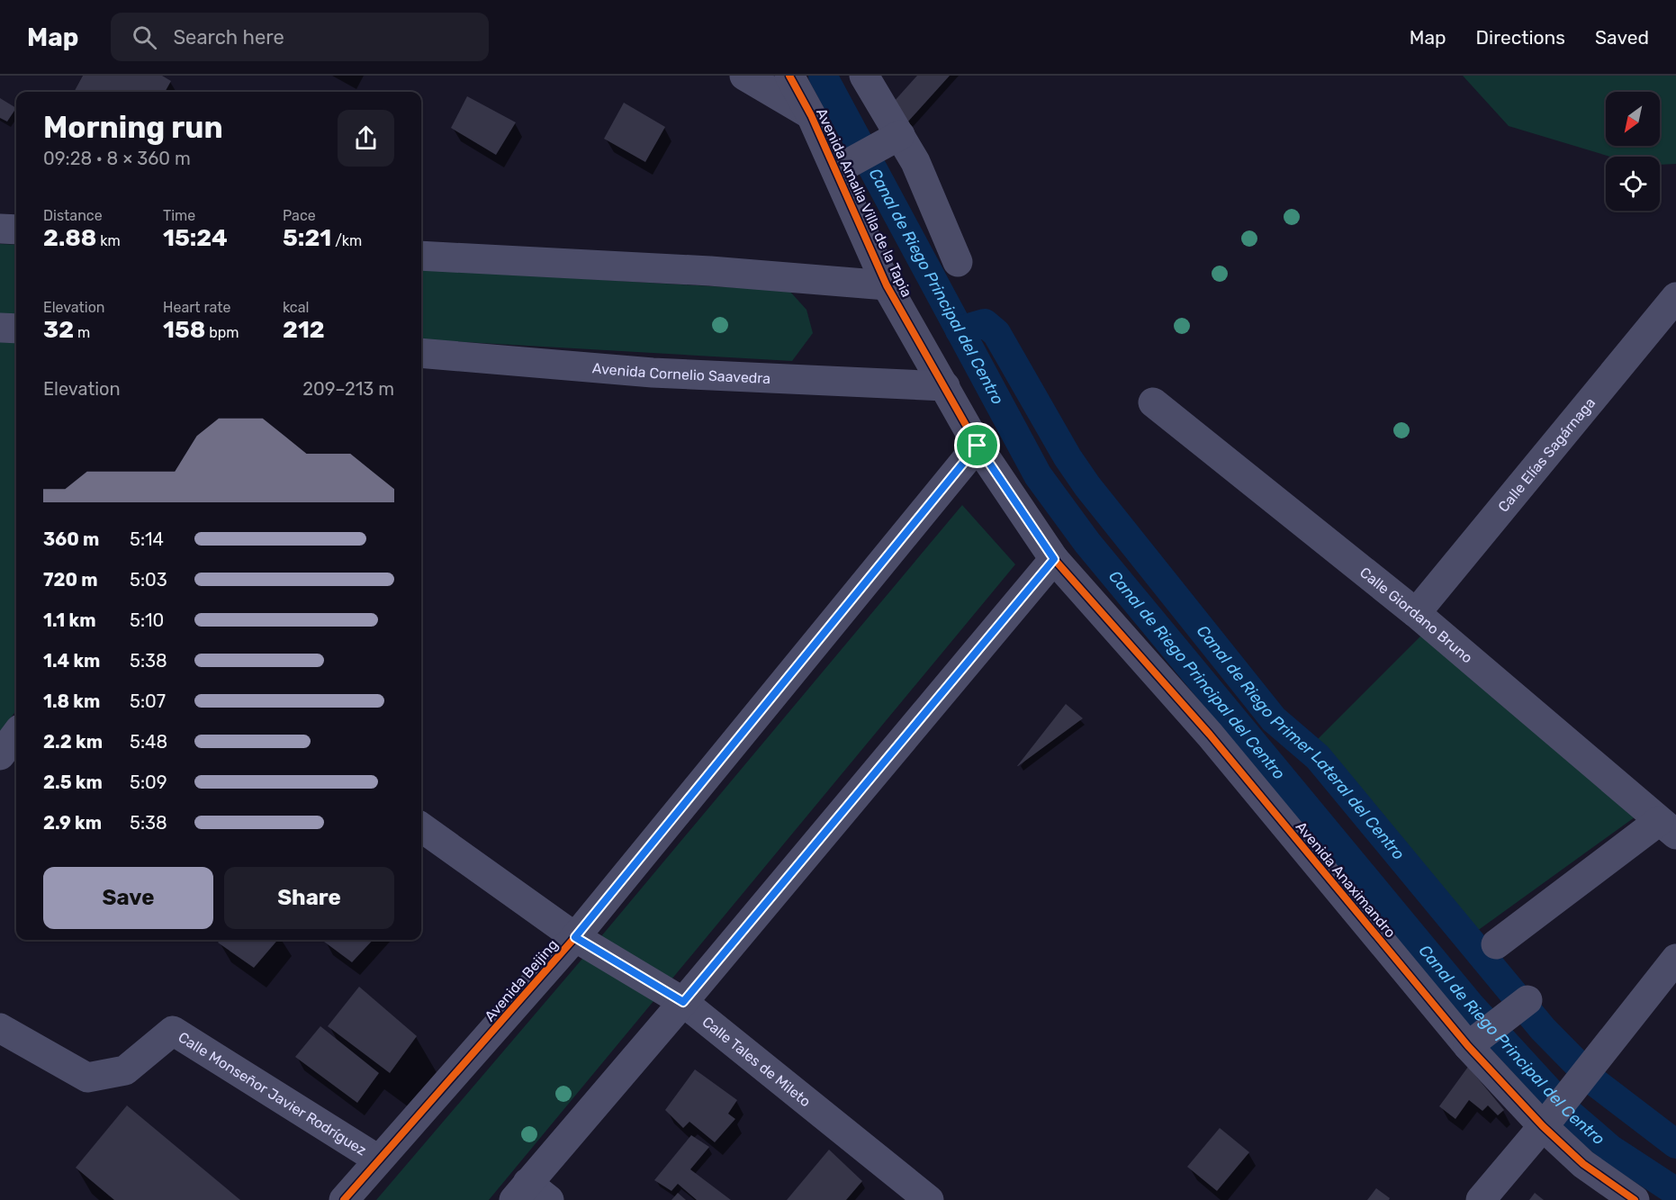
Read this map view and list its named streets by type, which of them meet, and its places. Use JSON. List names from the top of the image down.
{
  "streets": {
    "street": [
      "Avenida Amalia Villa de la Tapia",
      "Avenida Cornelio Saavedra",
      "Calle Elías Sagárnaga",
      "Calle Giordano Bruno",
      "Avenida Anaximandro",
      "Avenida Beijing",
      "Calle Tales de Mileto",
      "Calle Monseñor Javier Rodríguez"
    ]
  },
  "crossings": [
    ["Avenida Amalia Villa de la Tapia", "Avenida Cornelio Saavedra"],
    ["Avenida Amalia Villa de la Tapia", "Avenida Anaximandro"],
    ["Avenida Amalia Villa de la Tapia", "Avenida Beijing"],
    ["Calle Elías Sagárnaga", "Calle Giordano Bruno"],
    ["Avenida Beijing", "Calle Tales de Mileto"],
    ["Avenida Beijing", "Calle Monseñor Javier Rodríguez"]
  ],
  "water": ["Canal de Riego Principal del Centro", "Canal de Riego Primer Lateral del Centro"],
  "north": "bottom left",
  "page": {
    "header": "Map",
    "search": "Search here",
    "nav": ["Map", "Directions", "Saved"],
    "heading": ["Morning run", "09:28 · 8 × 360 m"],
    "stats": [
      ["Distance", "2.88 km"],
      ["Time", "15:24"],
      ["Pace", "5:21 /km"],
      ["Elevation", "32 m"],
      ["Heart rate", "158 bpm"],
      ["kcal", "212"]
    ],
    "chart": ["Elevation", "209–213 m"],
    "list": [
      {
        "name": "360 m",
        "note": "5:14"
      },
      {
        "name": "720 m",
        "note": "5:03"
      },
      {
        "name": "1.1 km",
        "note": "5:10"
      },
      {
        "name": "1.4 km",
        "note": "5:38"
      },
      {
        "name": "1.8 km",
        "note": "5:07"
      },
      {
        "name": "2.2 km",
        "note": "5:48"
      },
      {
        "name": "2.5 km",
        "note": "5:09"
      },
      {
        "name": "2.9 km",
        "note": "5:38"
      }
    ],
    "buttons": ["Save", "Share"]
  }
}
